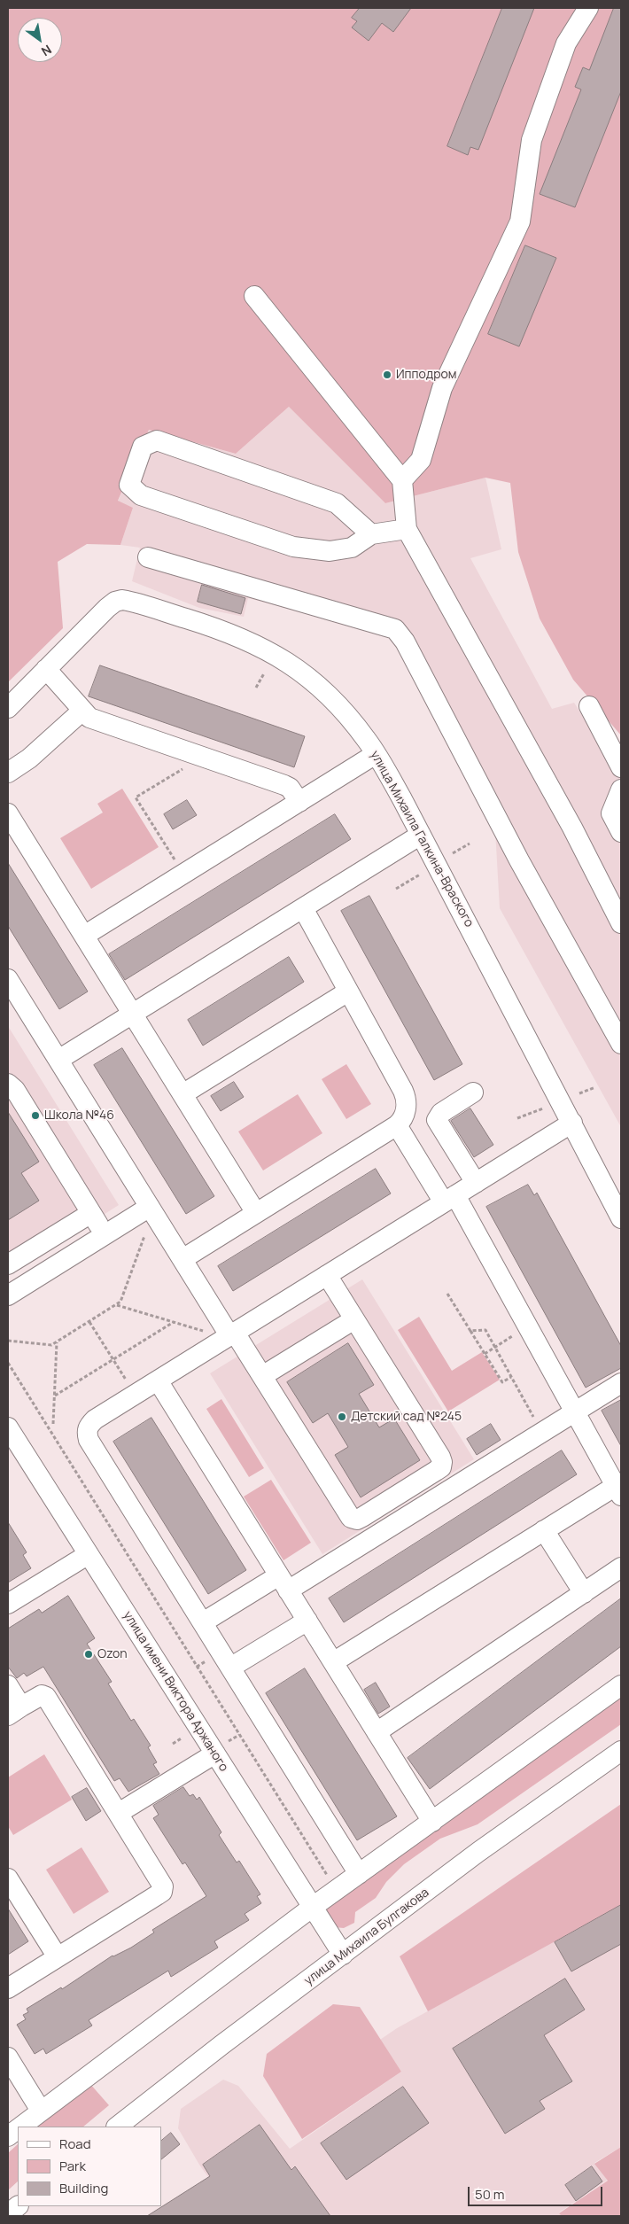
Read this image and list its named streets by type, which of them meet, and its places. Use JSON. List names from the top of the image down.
{
  "streets": {
    "street": ["улица Михаила Галкина-Враского", "улица имени Виктора Аржаного", "улица Михаила Булгакова"]
  },
  "crossings": [
    ["улица имени Виктора Аржаного", "улица Михаила Булгакова"]
  ],
  "places": [
    "Ипподром",
    "Школа №46",
    "Детский сад №245",
    "Ozon"
  ],
  "legend": ["Road", "Park", "Building"],
  "scale_bar": "50 m",
  "north": "bottom right"
}
